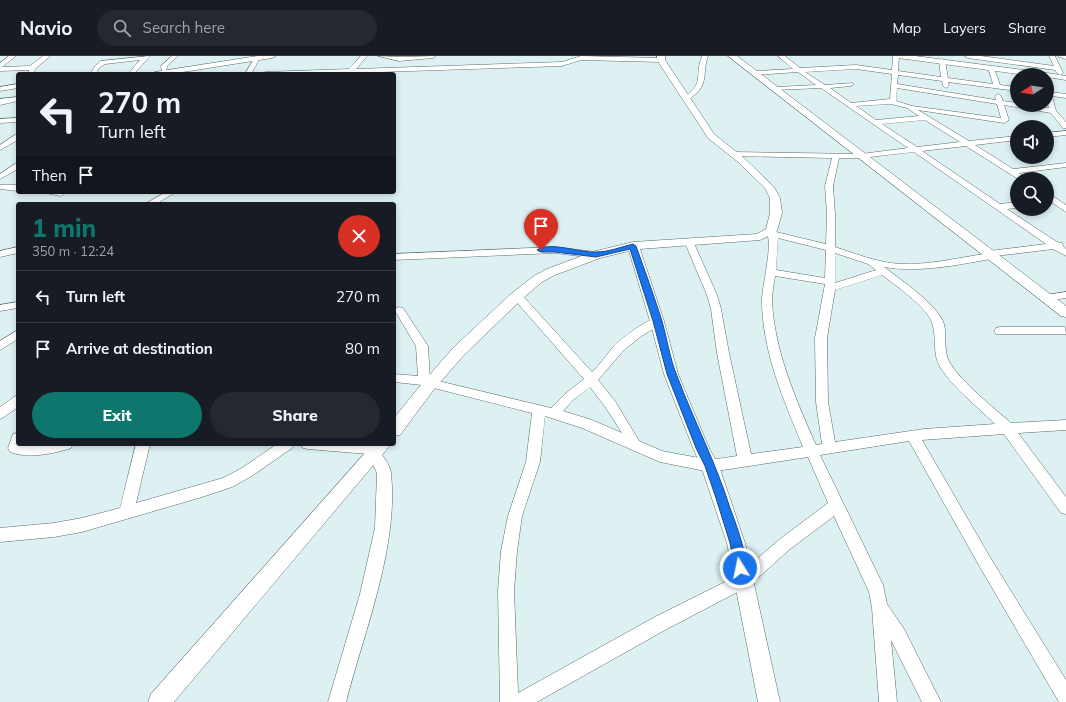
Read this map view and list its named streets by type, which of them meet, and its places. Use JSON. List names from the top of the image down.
{
  "north": "left",
  "page": {
    "header": "Navio",
    "search": "Search here",
    "nav": ["Map", "Layers", "Share"],
    "turn": ["270 m", "Turn left"],
    "then": "Then",
    "heading": ["1 min", "350 m · 12:24"],
    "list": [
      {
        "name": "Turn left",
        "value": "270 m"
      },
      {
        "name": "Arrive at destination",
        "value": "80 m"
      }
    ],
    "buttons": ["Exit", "Share"]
  }
}
